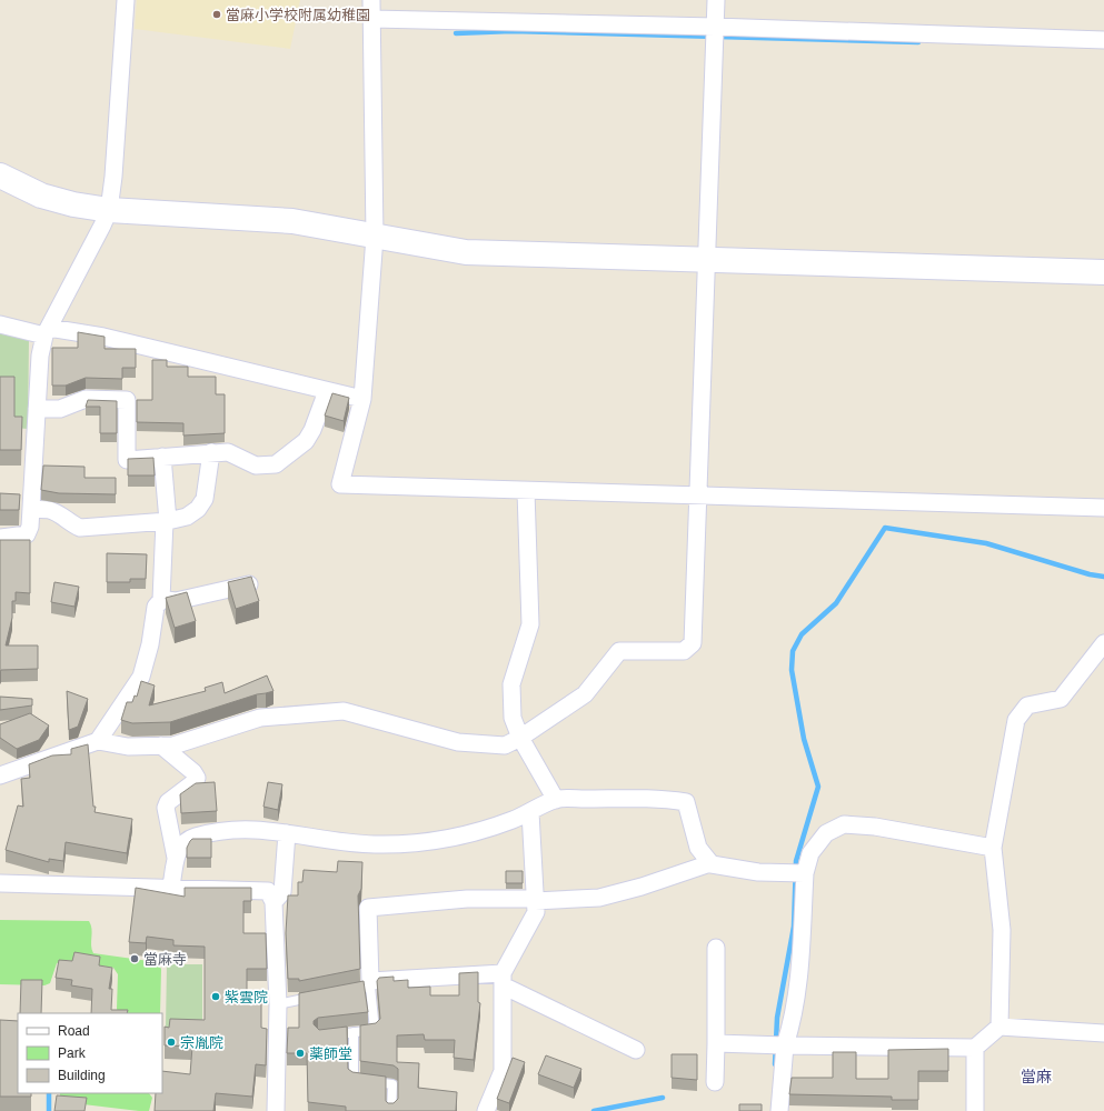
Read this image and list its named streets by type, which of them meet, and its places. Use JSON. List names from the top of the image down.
{
  "districts": ["當麻"],
  "places": [
    "當麻小学校附属幼稚園",
    "當麻寺",
    "紫雲院",
    "宗胤院",
    "薬師堂"
  ],
  "legend": ["Road", "Park", "Building"]
}
